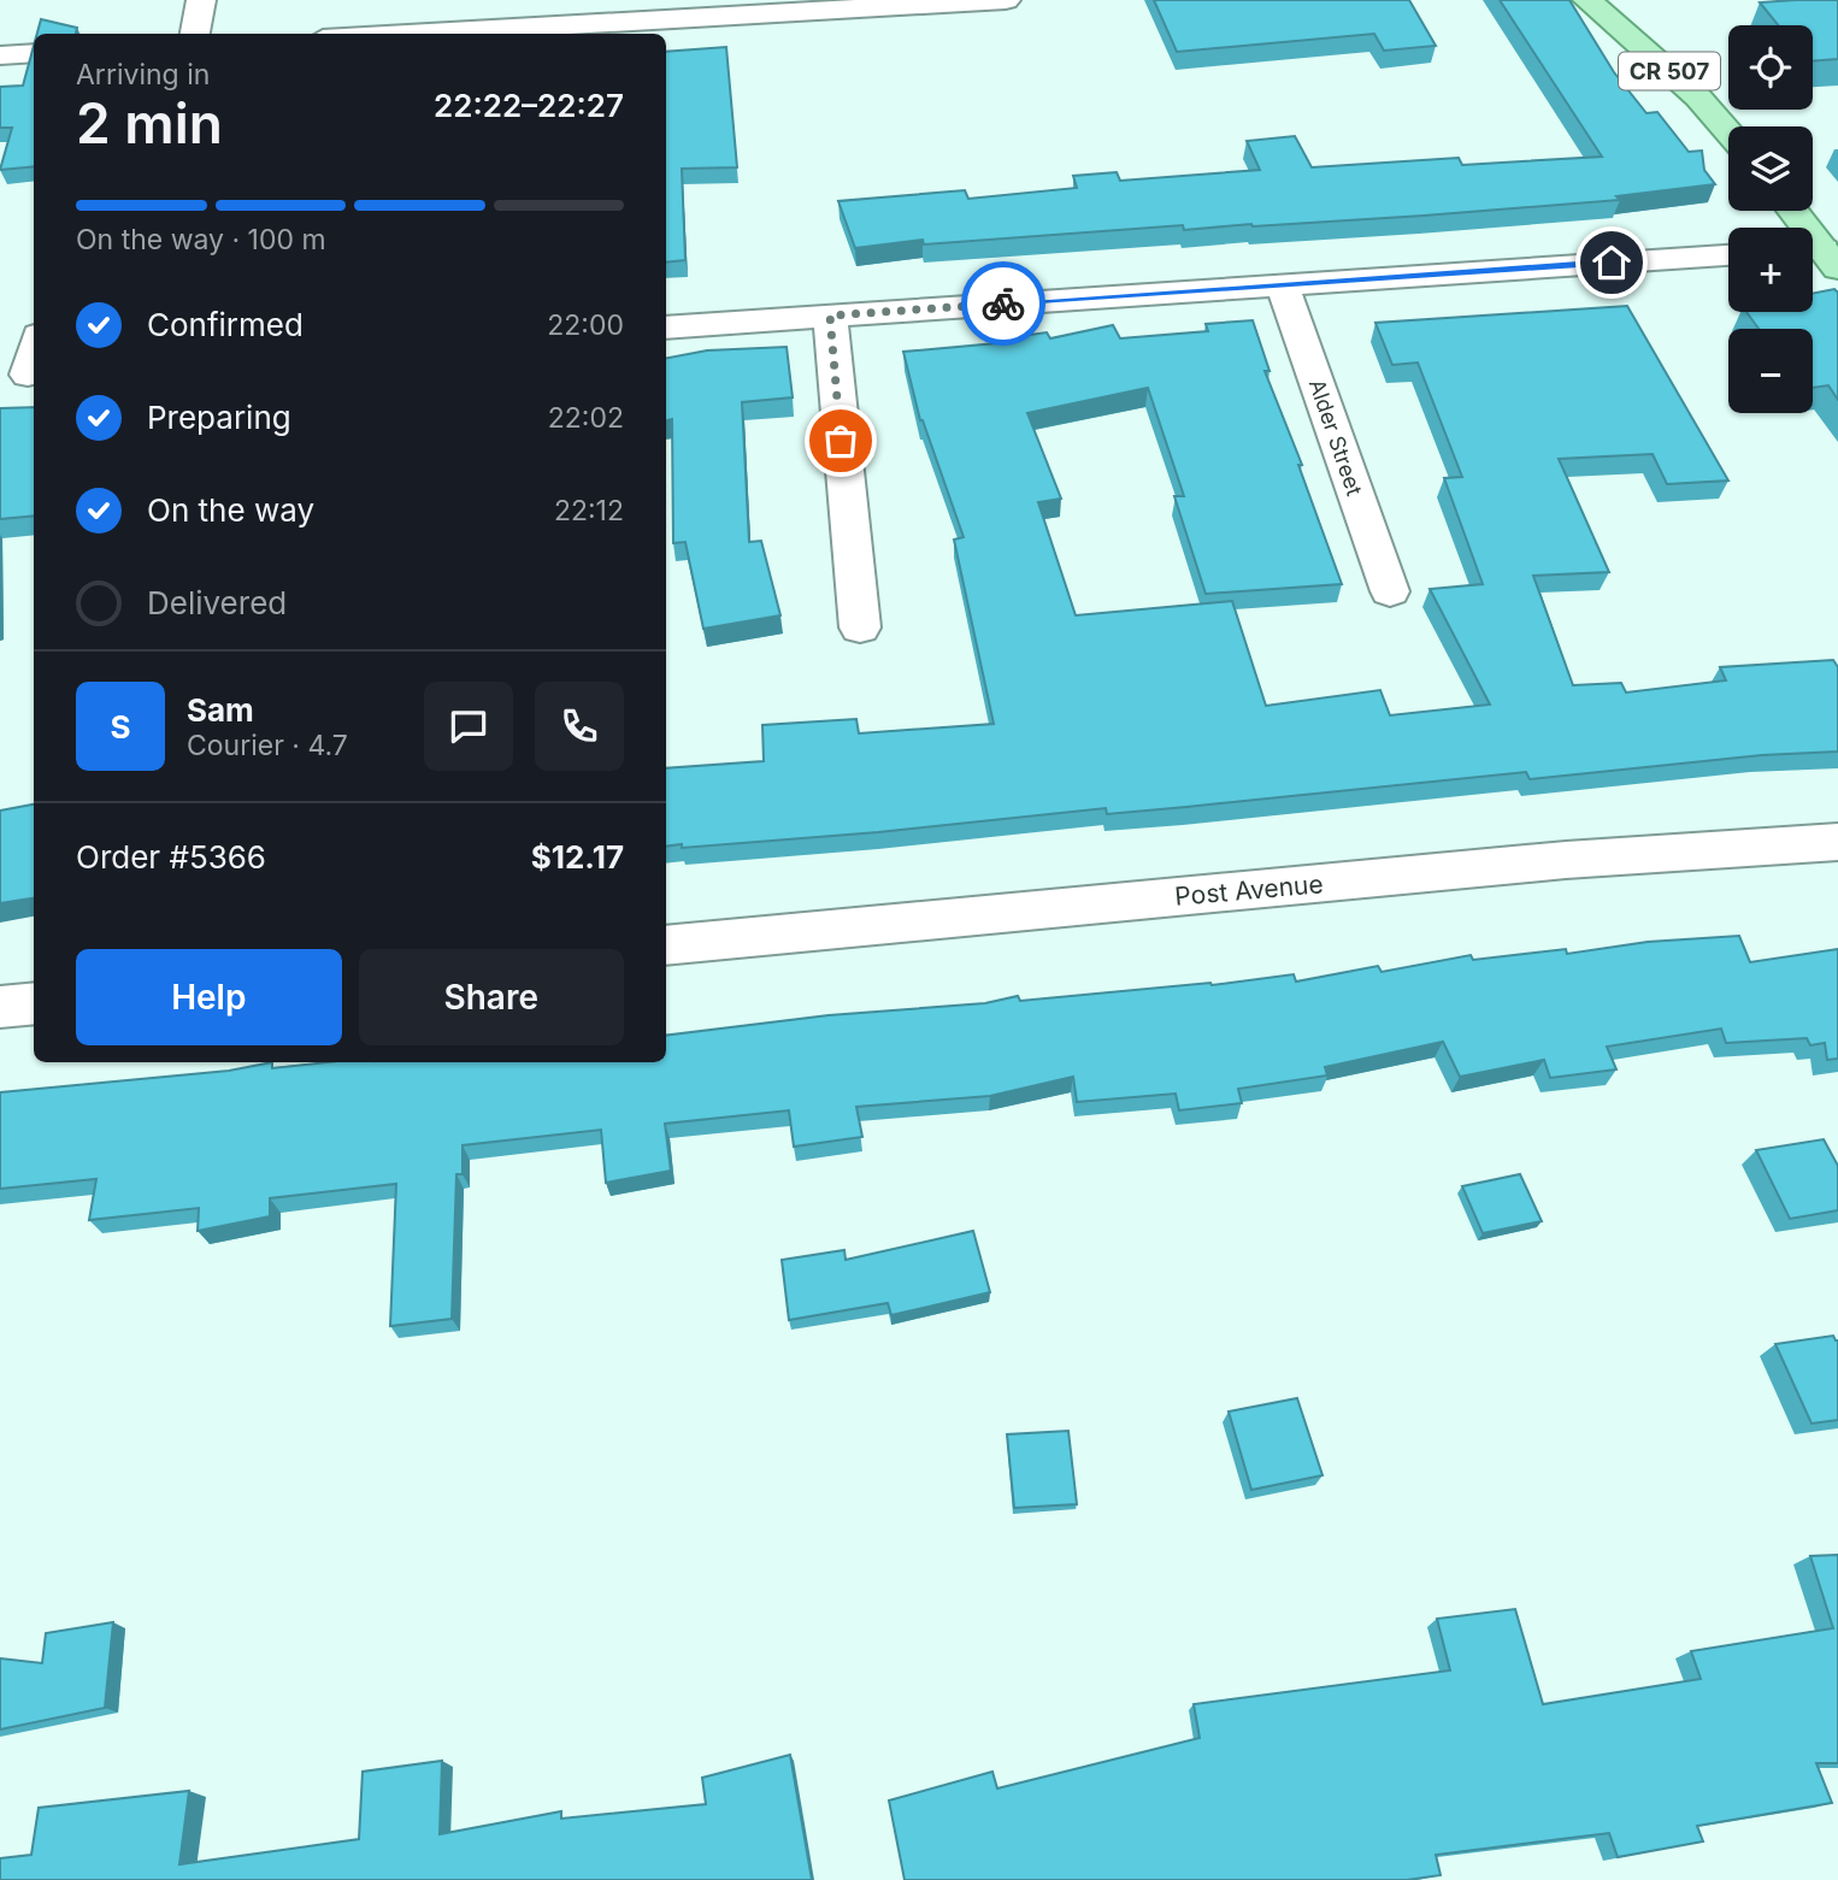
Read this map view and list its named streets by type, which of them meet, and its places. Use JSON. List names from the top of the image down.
{
  "streets": {
    "main road": ["CR 507"],
    "street": ["Alder Street", "Post Avenue"]
  },
  "page": {
    "map_buttons": ["+", "−"],
    "heading": ["2 min", "Arriving in", "22:22–22:27"],
    "panel": [
      "Sam",
      "Courier · 4.7",
      "Order #5366",
      "$12.17"
    ],
    "bar": "On the way · 100 m",
    "list": [
      ["Confirmed", "22:00"],
      ["Preparing", "22:02"],
      ["On the way", "22:12"],
      "Delivered"
    ],
    "round": "S",
    "buttons": ["Help", "Share"]
  }
}
